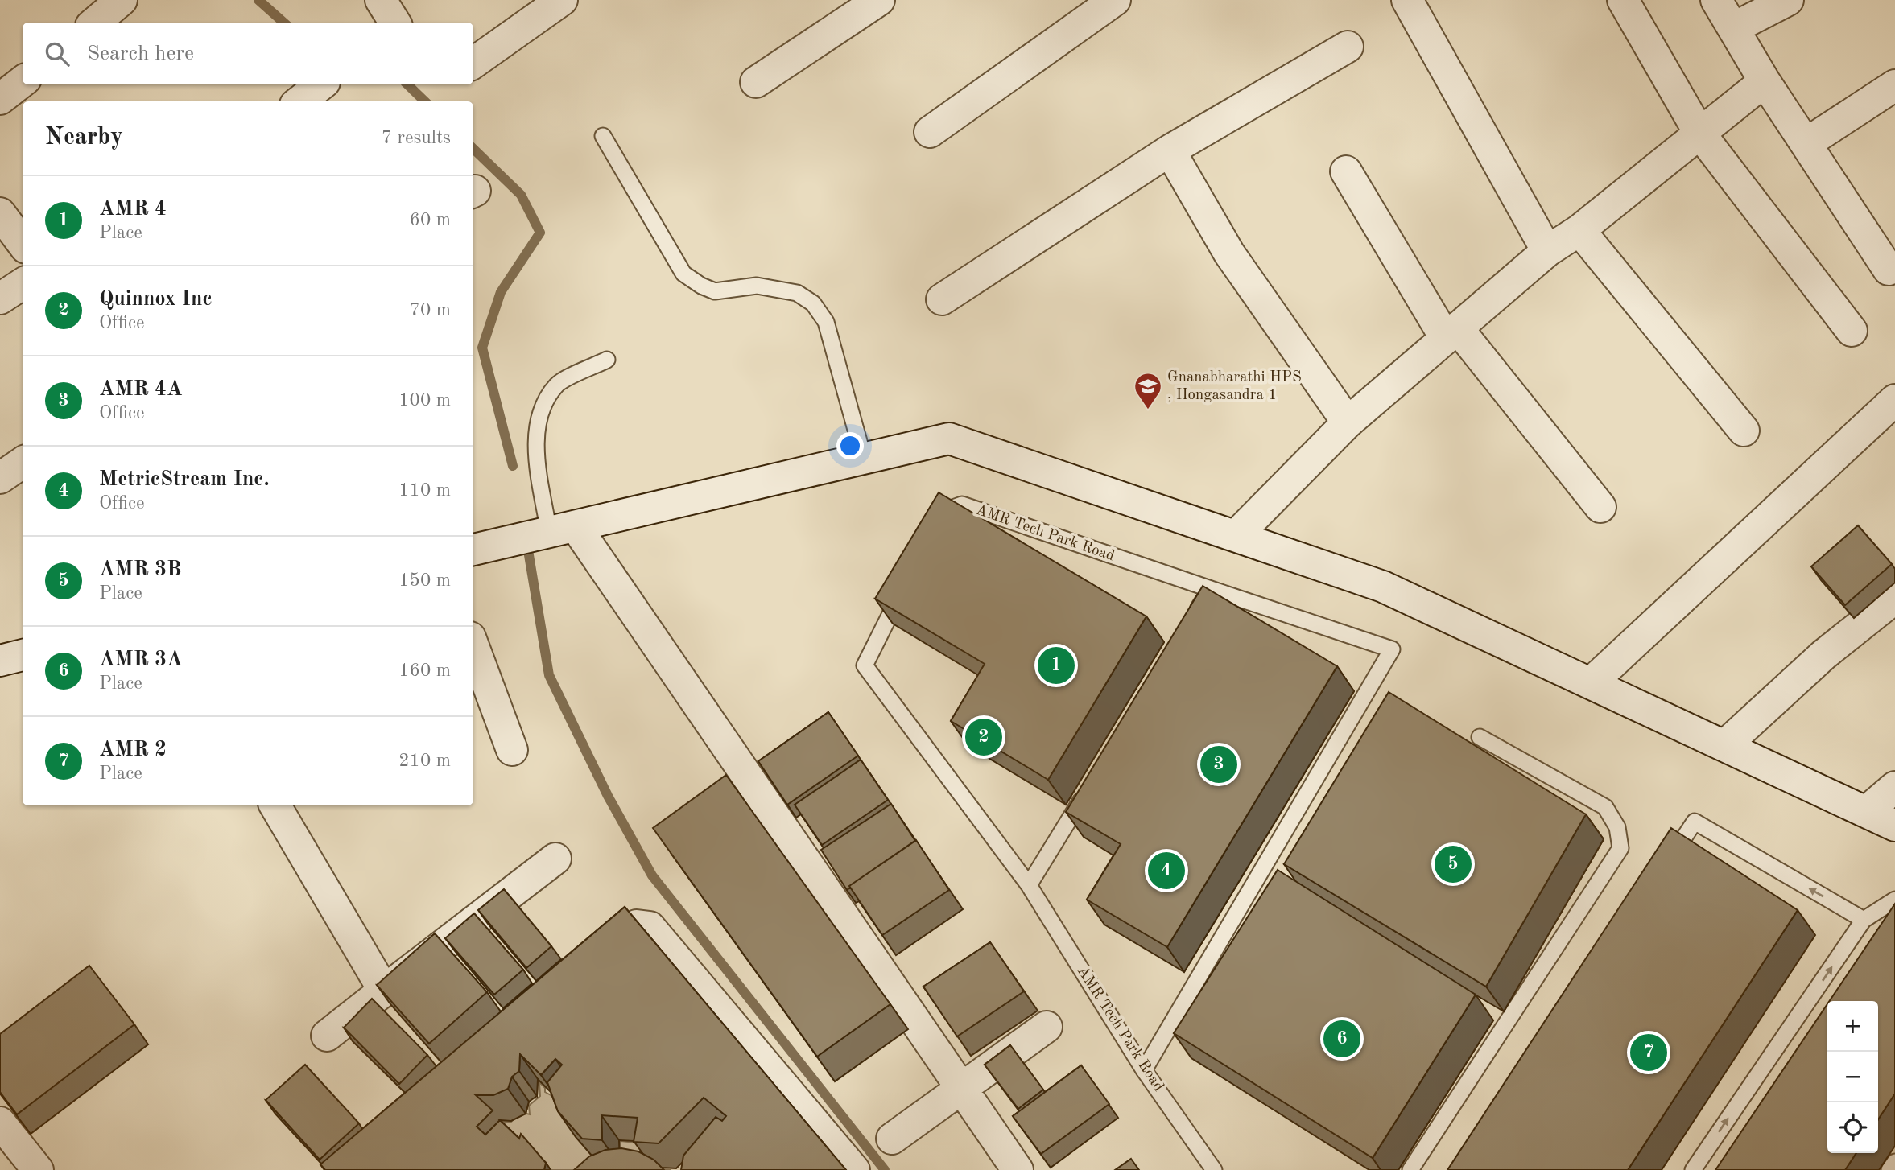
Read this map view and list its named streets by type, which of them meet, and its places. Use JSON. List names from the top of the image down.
{
  "streets": {
    "lane": ["AMR Tech Park Road"]
  },
  "places": {
    "school or university": ["Gnanabharathi HPS , Hongasandra 1"]
  },
  "page": {
    "search": "Search here",
    "heading": ["Nearby", "7 results"],
    "list": [
      {
        "mark": "1",
        "name": "AMR 4",
        "note": "Place",
        "value": "60 m"
      },
      {
        "mark": "2",
        "name": "Quinnox Inc",
        "note": "Office",
        "value": "70 m"
      },
      {
        "mark": "3",
        "name": "AMR 4A",
        "note": "Office",
        "value": "100 m"
      },
      {
        "mark": "4",
        "name": "MetricStream Inc.",
        "note": "Office",
        "value": "110 m"
      },
      {
        "mark": "5",
        "name": "AMR 3B",
        "note": "Place",
        "value": "150 m"
      },
      {
        "mark": "6",
        "name": "AMR 3A",
        "note": "Place",
        "value": "160 m"
      },
      {
        "mark": "7",
        "name": "AMR 2",
        "note": "Place",
        "value": "210 m"
      }
    ],
    "pins": [
      "1",
      "2",
      "3",
      "5",
      "4",
      "6",
      "7"
    ],
    "map_buttons": ["+", "−"]
  }
}
